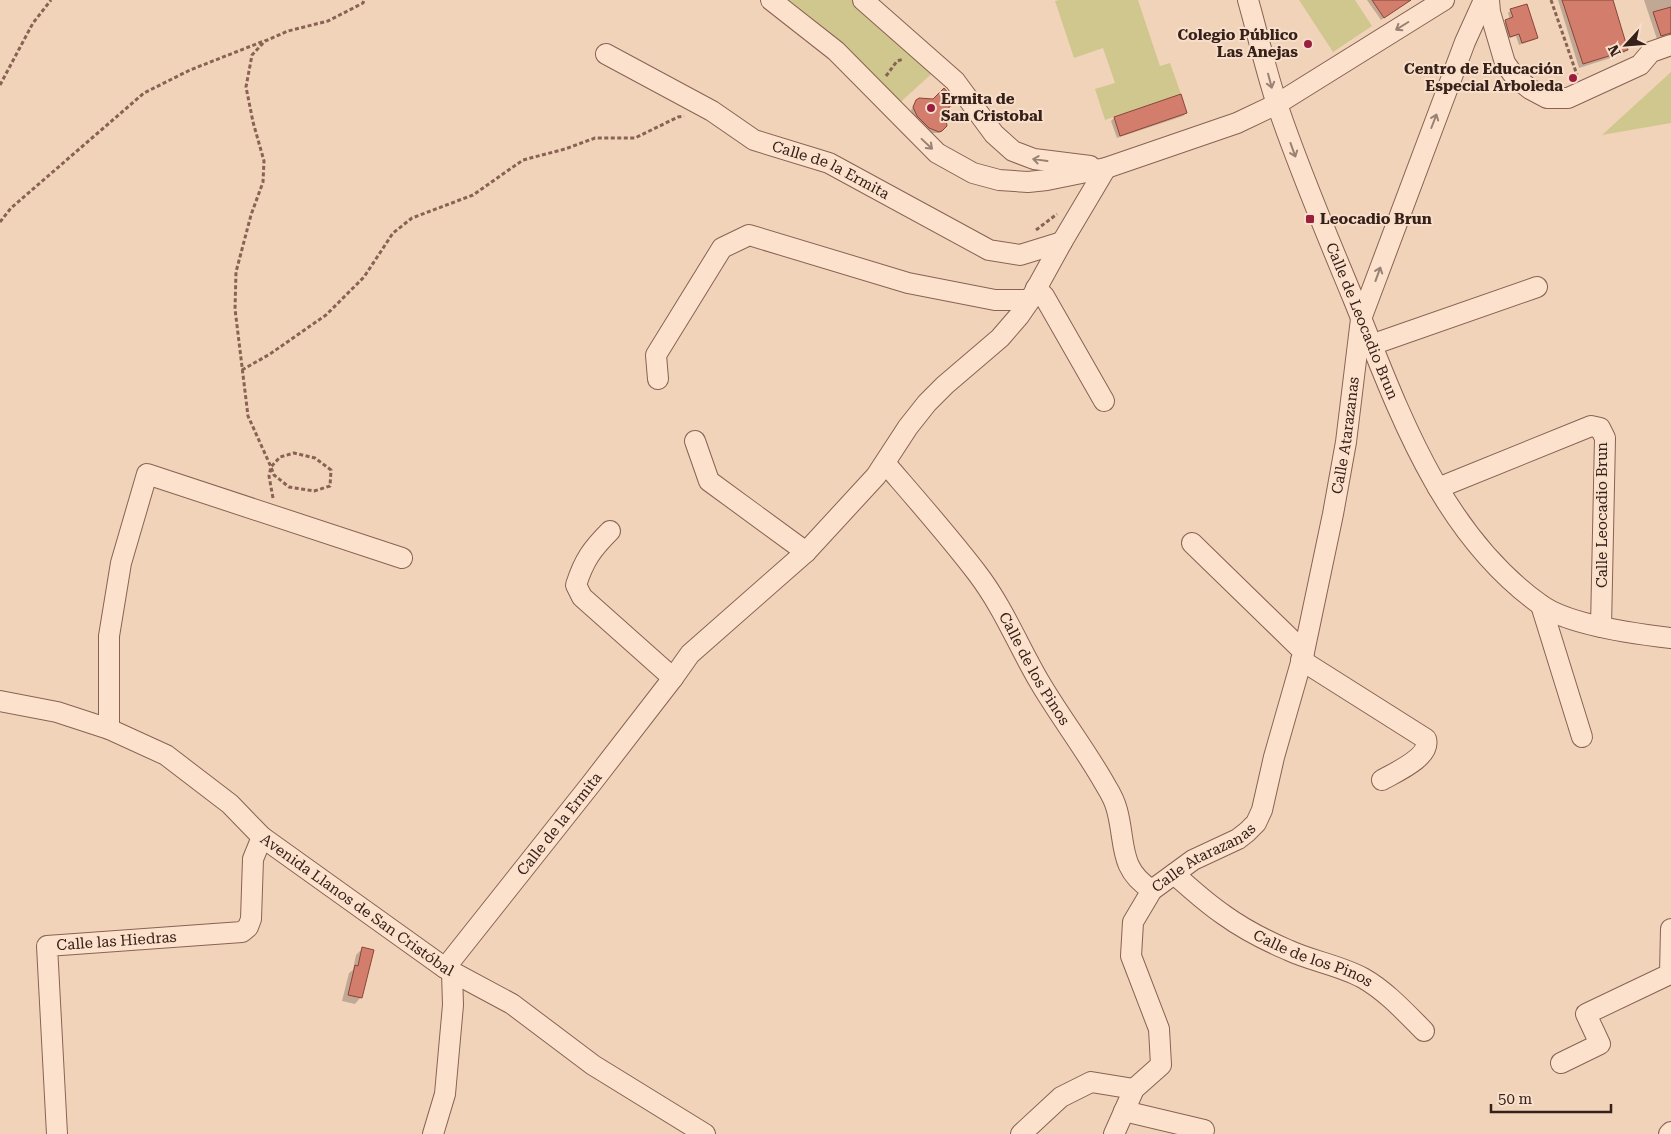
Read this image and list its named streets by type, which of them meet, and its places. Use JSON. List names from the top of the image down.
{
  "streets": {
    "street": [
      "Calle de la Ermita",
      "Calle de Leocadio Brun",
      "Calle Atarazanas",
      "Calle Leocadio Brun",
      "Calle de los Pinos",
      "Avenida Llanos de San Cristóbal",
      "Calle las Hiedras"
    ]
  },
  "crossings": [
    ["Calle de la Ermita", "Calle de los Pinos"],
    ["Calle de la Ermita", "Avenida Llanos de San Cristóbal"],
    ["Calle de Leocadio Brun", "Calle Atarazanas"],
    ["Calle de Leocadio Brun", "Calle Leocadio Brun"],
    ["Calle Atarazanas", "Calle de los Pinos"],
    ["Avenida Llanos de San Cristóbal", "Calle las Hiedras"]
  ],
  "one_way": ["Calle de Leocadio Brun"],
  "places": {
    "other": ["Colegio Público Las Anejas", "Centro de Educación Especial Arboleda", "Ermita de San Cristobal"],
    "transit": ["Leocadio Brun"]
  },
  "scale_bar": "50 m",
  "north": "bottom left"
}
